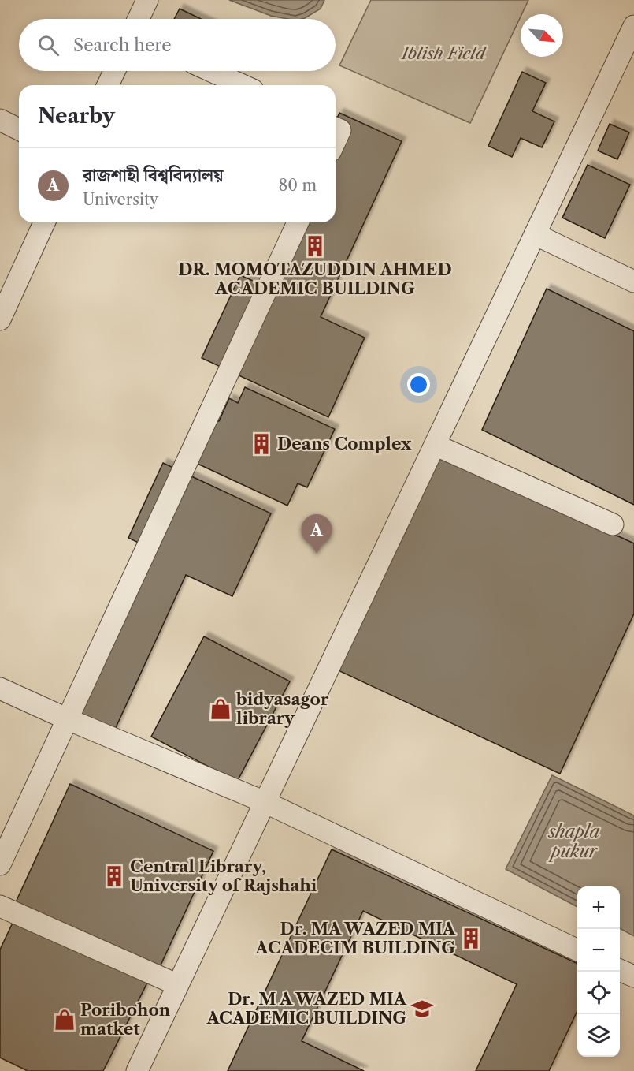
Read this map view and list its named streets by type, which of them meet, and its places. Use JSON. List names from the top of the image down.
{
  "water": ["shapla pukur"],
  "parks": ["Iblish Field"],
  "places": {
    "building": [
      "DR. MOMOTAZUDDIN AHMED ACADEMIC BUILDING",
      "Deans Complex",
      "Central Library, University of Rajshahi",
      "Dr. MA WAZED MIA ACADECIM BUILDING"
    ],
    "shop": ["bidyasagor library", "Poribohon matket"],
    "school or university": ["Dr. M A WAZED MIA ACADEMIC BUILDING"]
  },
  "north": "bottom right",
  "page": {
    "search": "Search here",
    "heading": "Nearby",
    "list": [
      {
        "mark": "A",
        "name": "রাজশাহী বিশ্ববিদ্যালয়",
        "note": "University",
        "value": "80 m"
      }
    ],
    "pins": "A",
    "map_buttons": ["+", "−"]
  }
}
